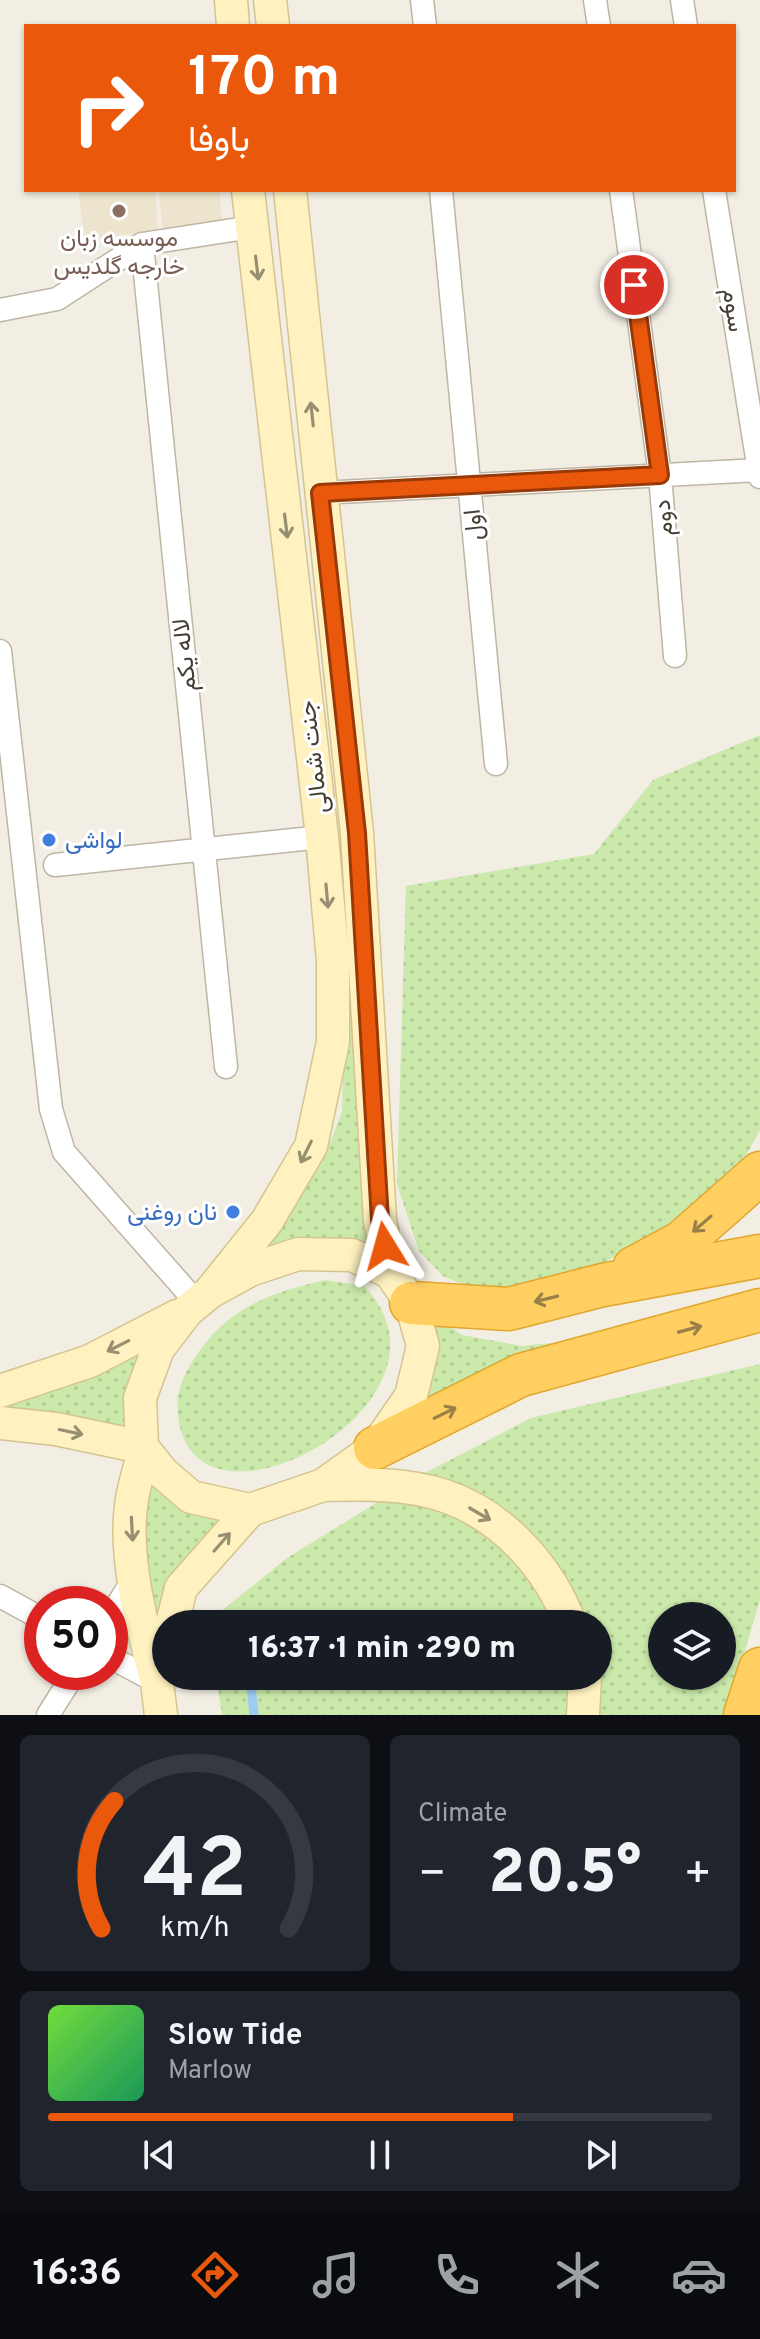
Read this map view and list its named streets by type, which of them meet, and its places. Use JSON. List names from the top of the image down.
{
  "streets": {
    "main road": ["جنت شمالی"],
    "street": [
      "سوم",
      "دوم",
      "اول",
      "لاله یکم"
    ]
  },
  "places": ["موسسه زبان خارجه گلدیس", "لواشی", "نان روغنی"],
  "page": {
    "turn": ["170 m", "باوفا"],
    "limit": "50",
    "trip": "16:37 · 1 min · 290 m",
    "tile": "Climate",
    "heat": ["−", "20.5°", "+"],
    "song": ["Slow Tide", "Marlow"],
    "tabs": "16:36",
    "gauge": ["42", "km/h"]
  }
}
